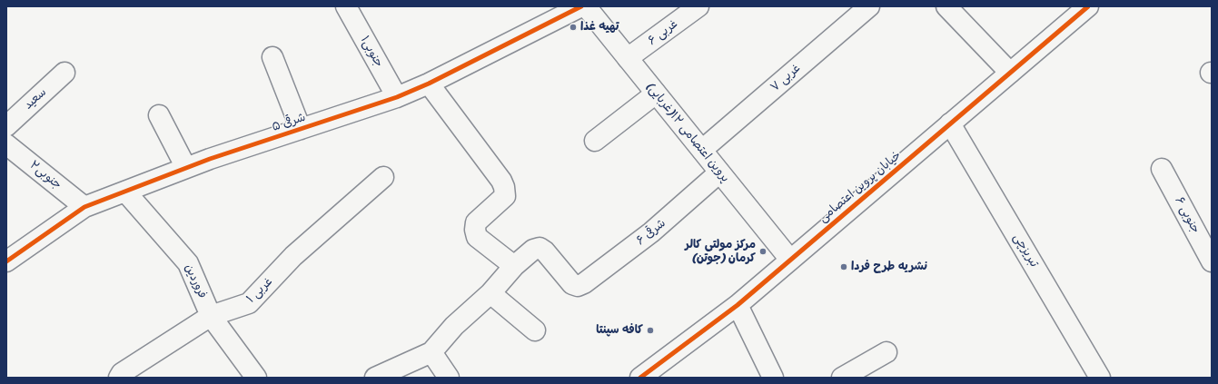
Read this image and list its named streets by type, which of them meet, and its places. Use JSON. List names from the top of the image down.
{
  "streets": {
    "street": [
      "غربی ۶",
      "جنوبی۱",
      "غربی ۷",
      "سعید",
      "شرقی ۵",
      "پروین اعتصامی ۱۲(غربایی)",
      "جنوبی۲",
      "خیابان پروین اعتصامی",
      "جنوبی ۶",
      "شرقی ۶",
      "تبریزچی",
      "فروردین",
      "غربی ۱"
    ]
  },
  "crossings": [
    ["غربی ۶", "پروین اعتصامی ۱۲(غربایی)"],
    ["جنوبی۱", "شرقی ۵"],
    ["غربی ۷", "پروین اعتصامی ۱۲(غربایی)"],
    ["شرقی ۵", "جنوبی۲"],
    ["شرقی ۵", "فروردین"],
    ["پروین اعتصامی ۱۲(غربایی)", "خیابان پروین اعتصامی"],
    ["پروین اعتصامی ۱۲(غربایی)", "شرقی ۶"],
    ["خیابان پروین اعتصامی", "تبریزچی"],
    ["فروردین", "غربی ۱"]
  ],
  "places": [
    "تهیه غذا",
    "مرکز مولتی کالر کرمان (جوتن)",
    "نشریه طرح فردا",
    "کافه سپنتا"
  ]
}
